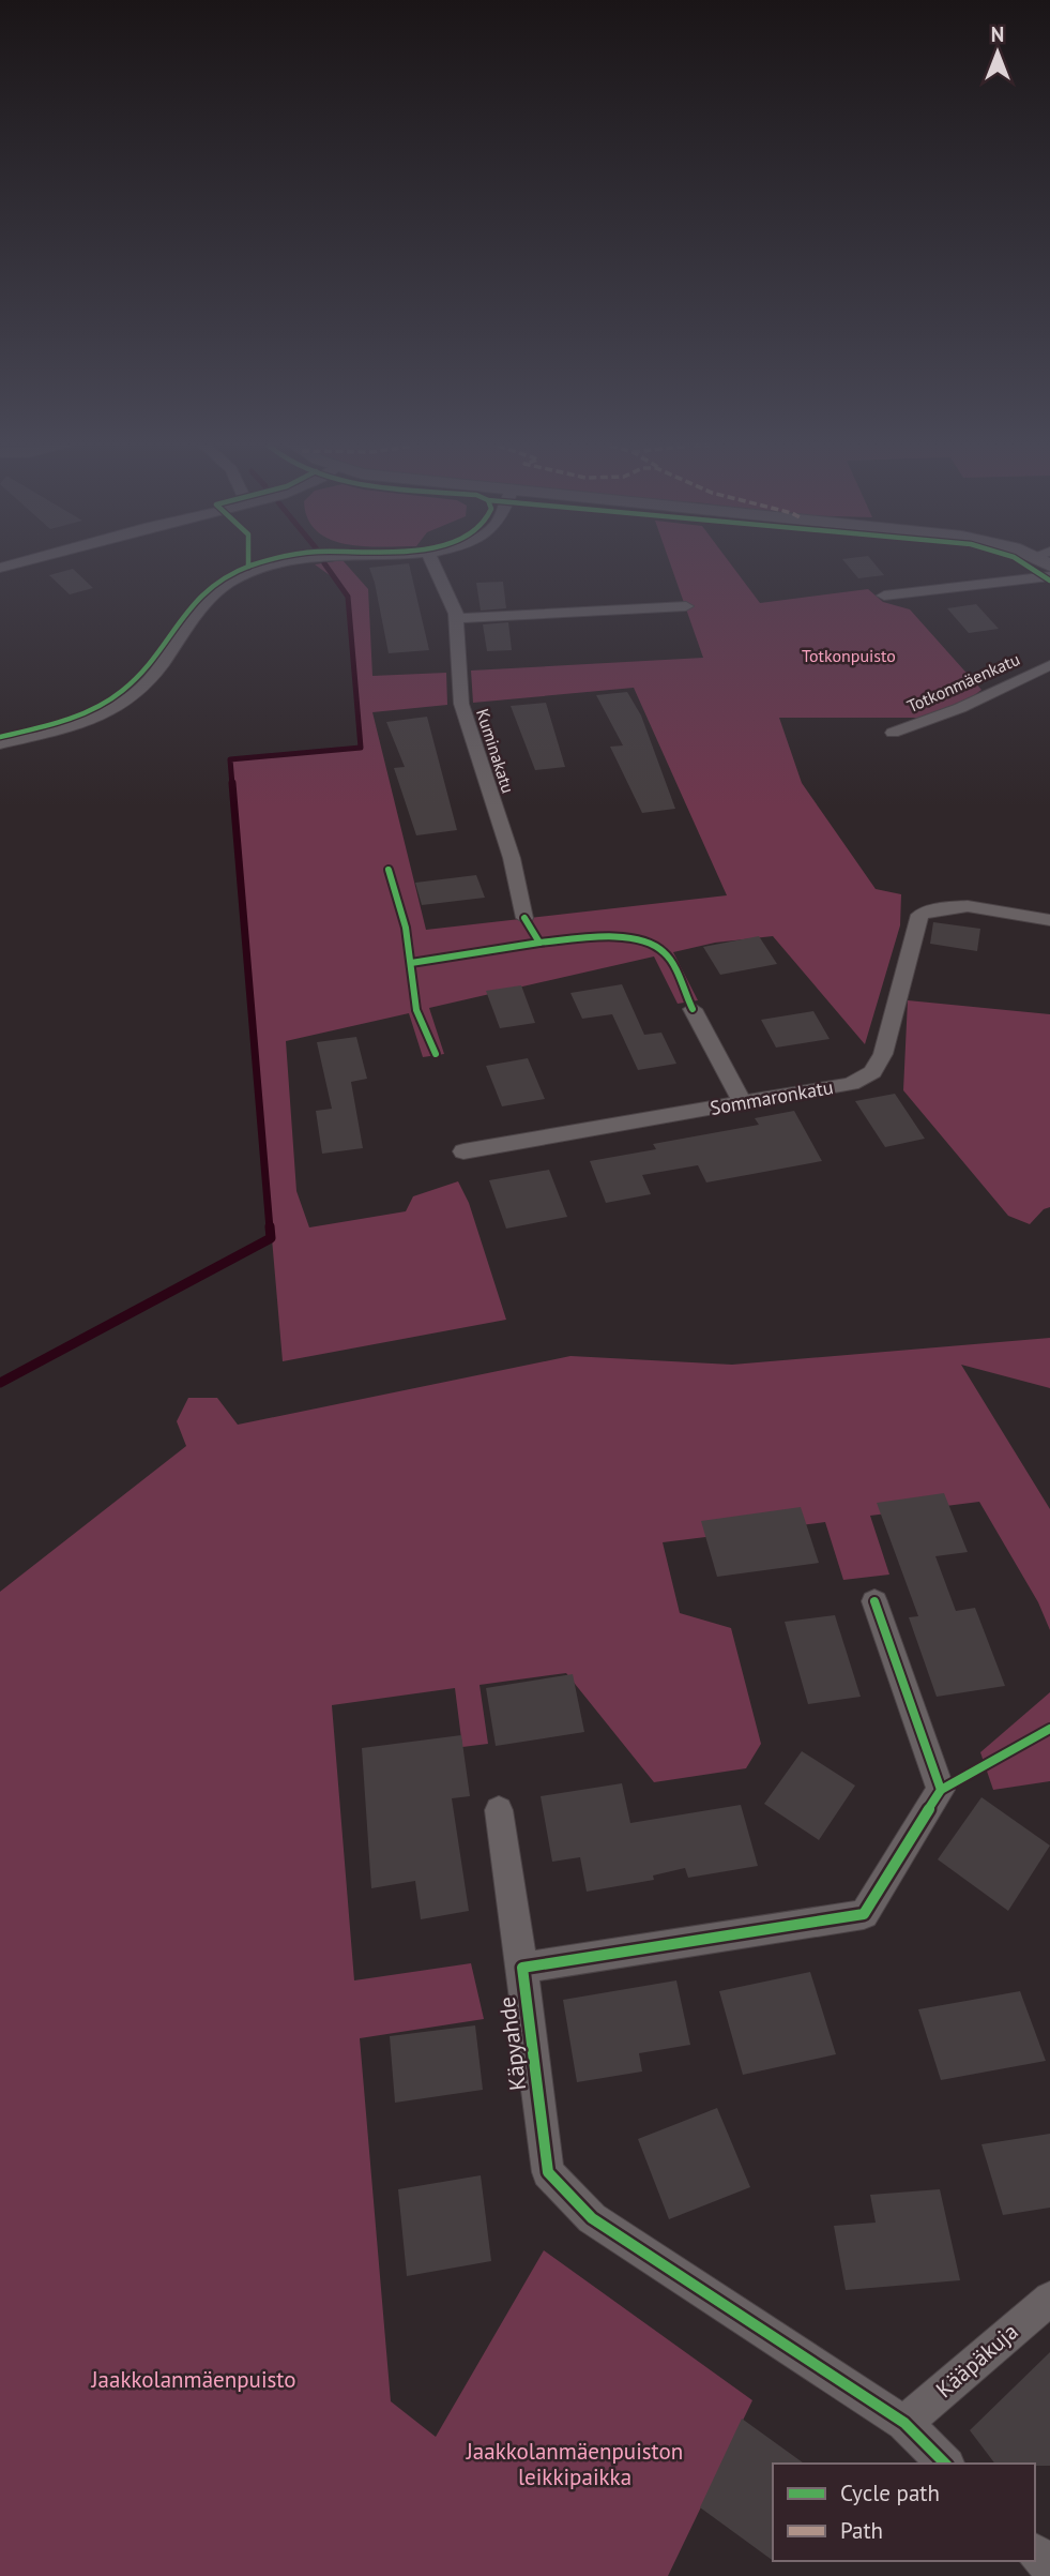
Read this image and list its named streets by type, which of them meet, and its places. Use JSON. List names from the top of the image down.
{
  "streets": {
    "street": [
      "Totkonmäenkatu",
      "Kuminakatu",
      "Sommaronkatu",
      "Käpyahde",
      "Kääpäkuja"
    ]
  },
  "crossings": [
    ["Käpyahde", "Kääpäkuja"]
  ],
  "parks": ["Totkonpuisto", "Jaakkolanmäenpuisto", "Jaakkolanmäenpuiston leikkipaikka"],
  "legend": ["Cycle path", "Path"],
  "north": "top"
}
